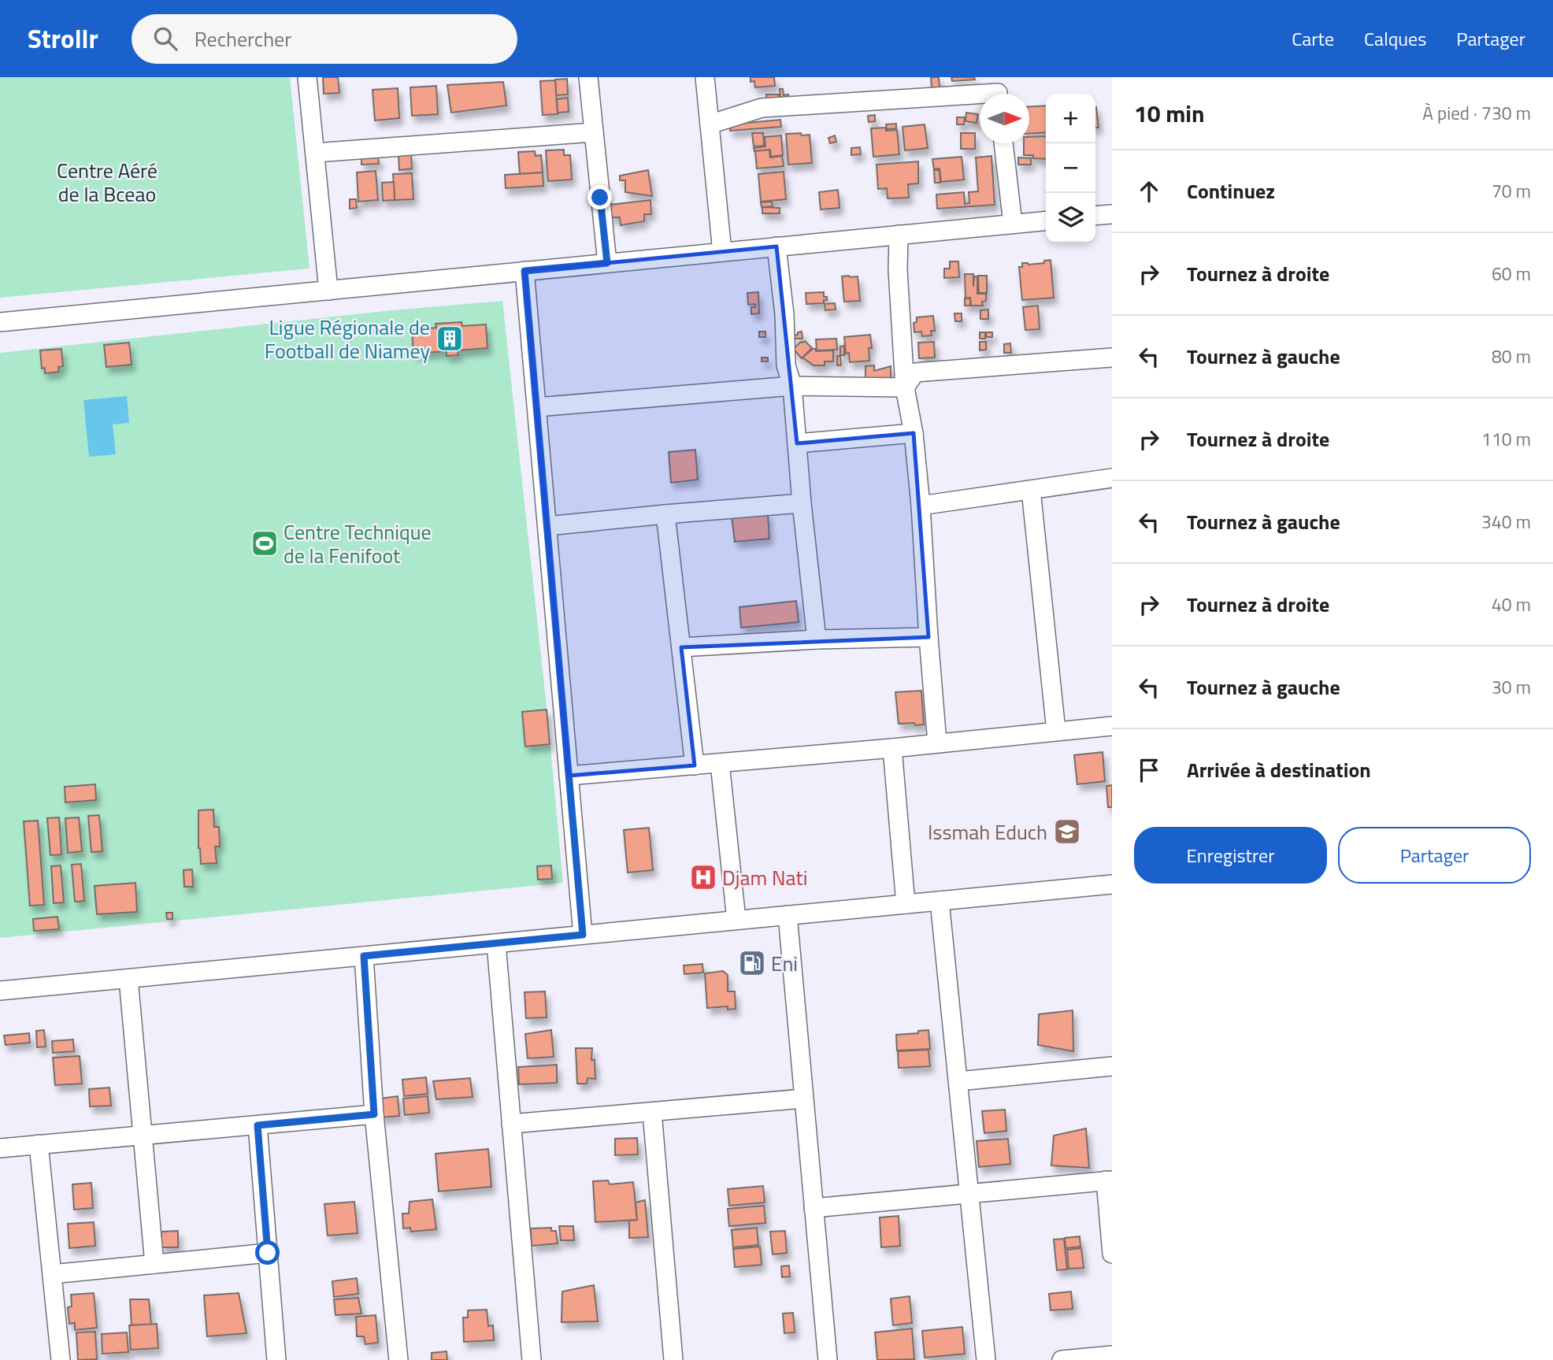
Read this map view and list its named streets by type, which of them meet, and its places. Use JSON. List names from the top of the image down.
{
  "parks": ["Centre Aéré de la Bceao"],
  "places": {
    "building": ["Ligue Régionale de Football de Niamey"],
    "sports": ["Centre Technique de la Fenifoot"],
    "school or university": ["Issmah Educh"],
    "hospital": ["Djam Nati"],
    "fuel station": ["Eni"]
  },
  "north": "right",
  "page": {
    "header": "Strollr",
    "search": "Rechercher",
    "nav": ["Carte", "Calques", "Partager"],
    "heading": ["10 min", "À pied · 730 m"],
    "map_buttons": ["+", "−"],
    "list": [
      ["Continuez", "70 m"],
      ["Tournez à droite", "60 m"],
      ["Tournez à gauche", "80 m"],
      ["Tournez à droite", "110 m"],
      ["Tournez à gauche", "340 m"],
      ["Tournez à droite", "40 m"],
      ["Tournez à gauche", "30 m"],
      "Arrivée à destination"
    ],
    "buttons": ["Enregistrer", "Partager"]
  }
}
